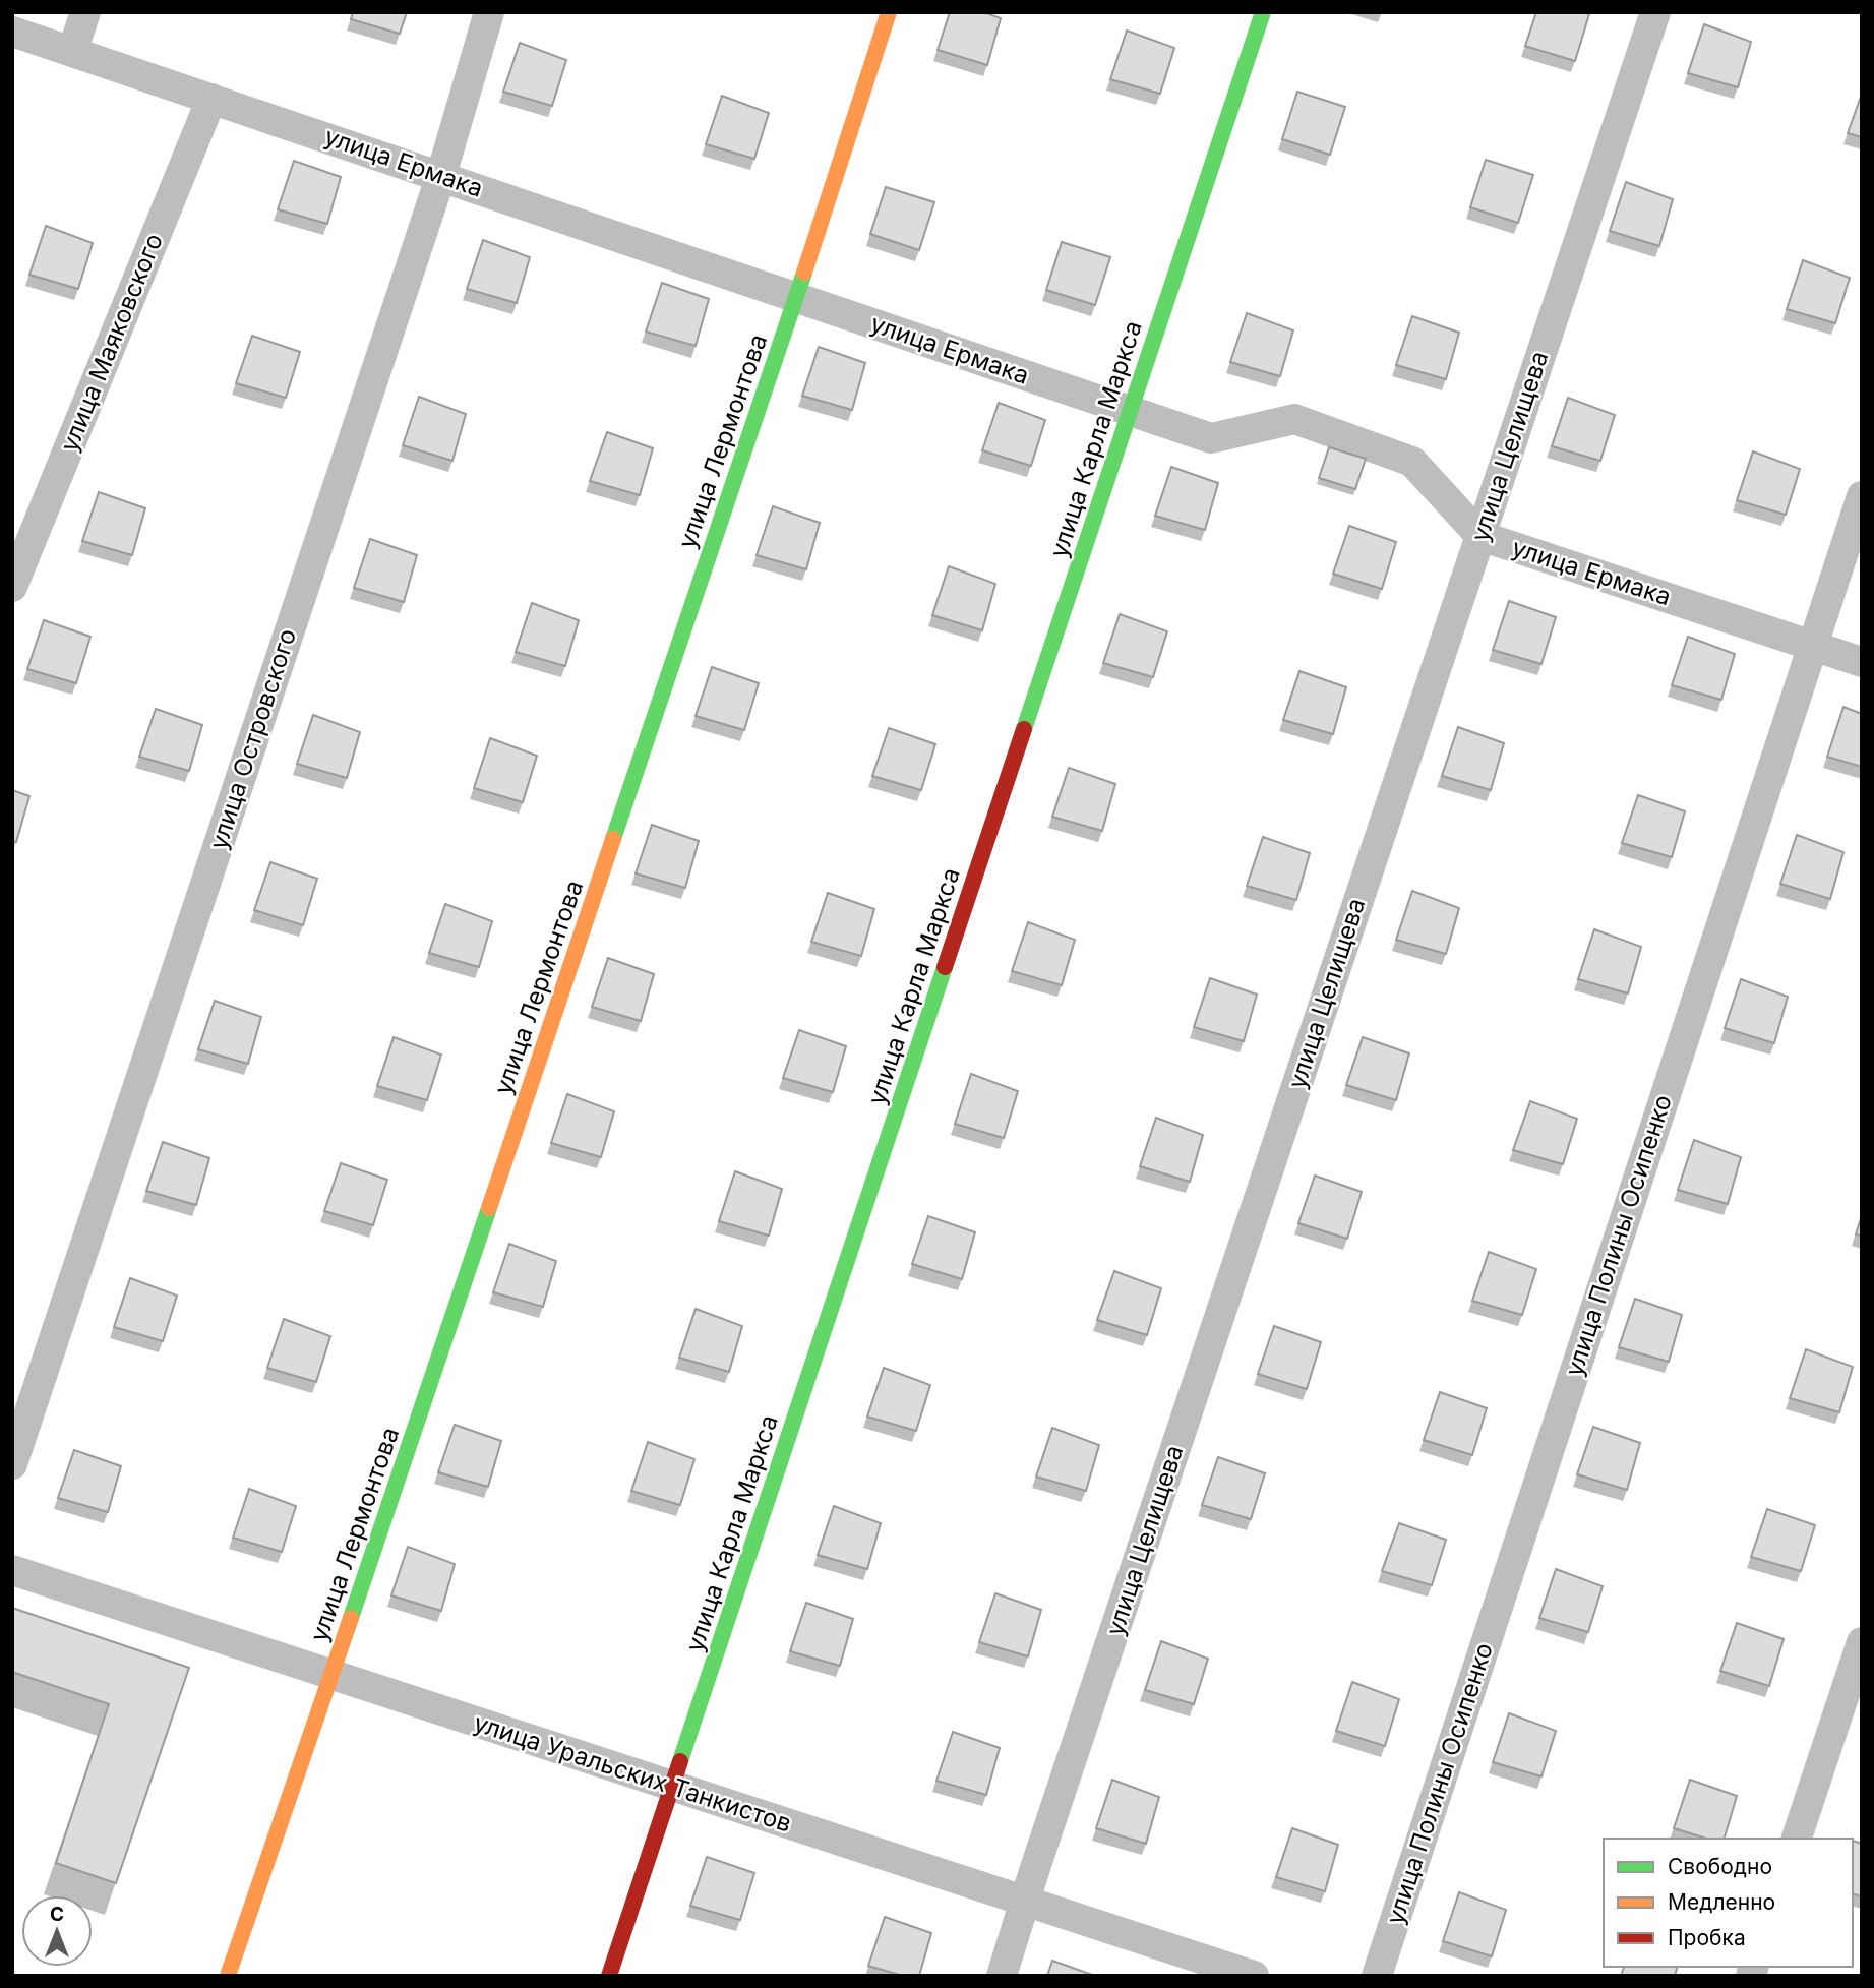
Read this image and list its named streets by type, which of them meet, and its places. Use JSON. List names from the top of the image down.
{
  "streets": {
    "street": [
      "улица Ермака",
      "улица Маяковского",
      "улица Карла Маркса",
      "улица Лермонтова",
      "улица Целищева",
      "улица Островского",
      "улица Полины Осипенко",
      "улица Уральских Танкистов"
    ]
  },
  "crossings": [
    ["улица Ермака", "улица Маяковского"],
    ["улица Ермака", "улица Карла Маркса"],
    ["улица Ермака", "улица Лермонтова"],
    ["улица Ермака", "улица Целищева"],
    ["улица Ермака", "улица Островского"],
    ["улица Ермака", "улица Полины Осипенко"],
    ["улица Карла Маркса", "улица Уральских Танкистов"],
    ["улица Лермонтова", "улица Уральских Танкистов"],
    ["улица Целищева", "улица Уральских Танкистов"]
  ],
  "legend": ["Свободно", "Медленно", "Пробка"],
  "north": "top"
}
